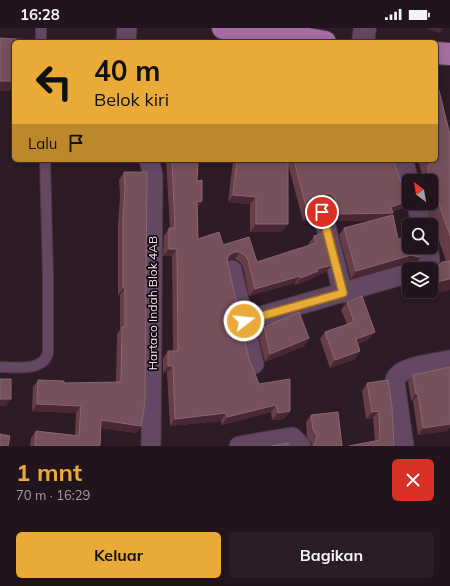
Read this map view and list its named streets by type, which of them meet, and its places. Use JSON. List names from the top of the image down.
{
  "streets": {
    "street": ["Hartaco Indah Blok 4AB"]
  },
  "north": "top left",
  "page": {
    "status": "16:28",
    "turn": ["40 m", "Belok kiri"],
    "then": "Lalu",
    "heading": ["1 mnt", "70 m · 16:29"],
    "buttons": ["Keluar", "Bagikan"]
  }
}
